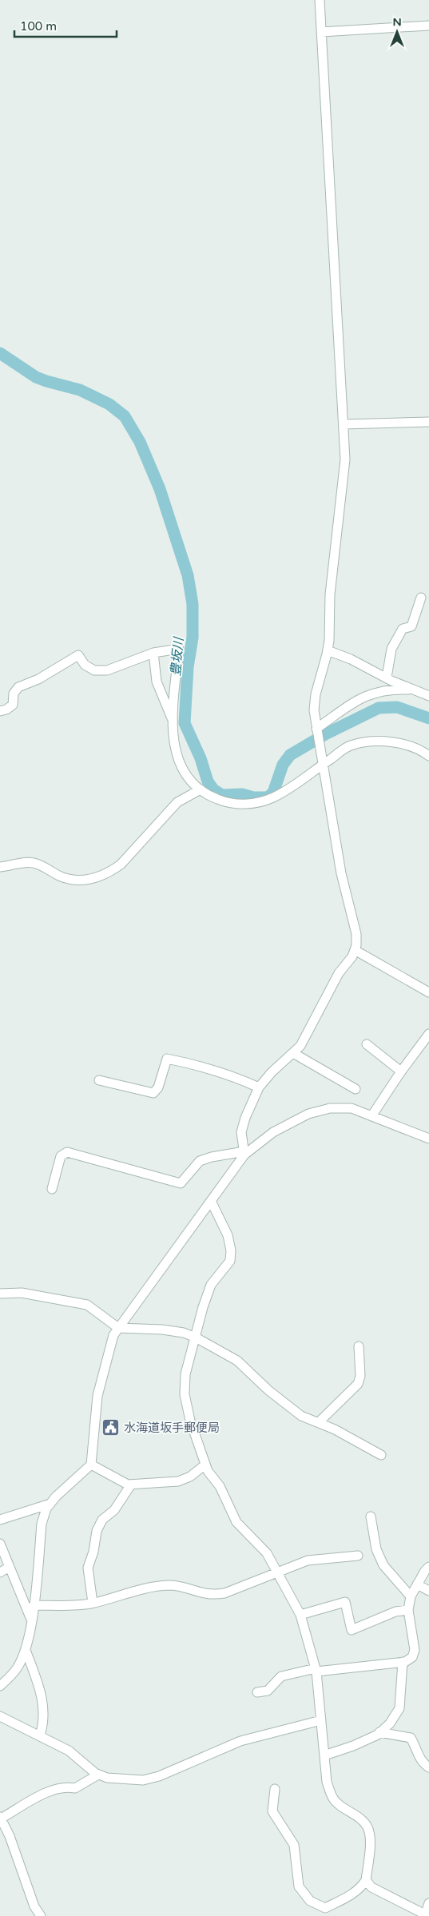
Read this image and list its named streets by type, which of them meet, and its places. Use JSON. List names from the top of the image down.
{
  "water": ["豊坂川"],
  "places": {
    "public building": ["水海道坂手郵便局"]
  },
  "scale_bar": "100 m",
  "north": "top"
}
